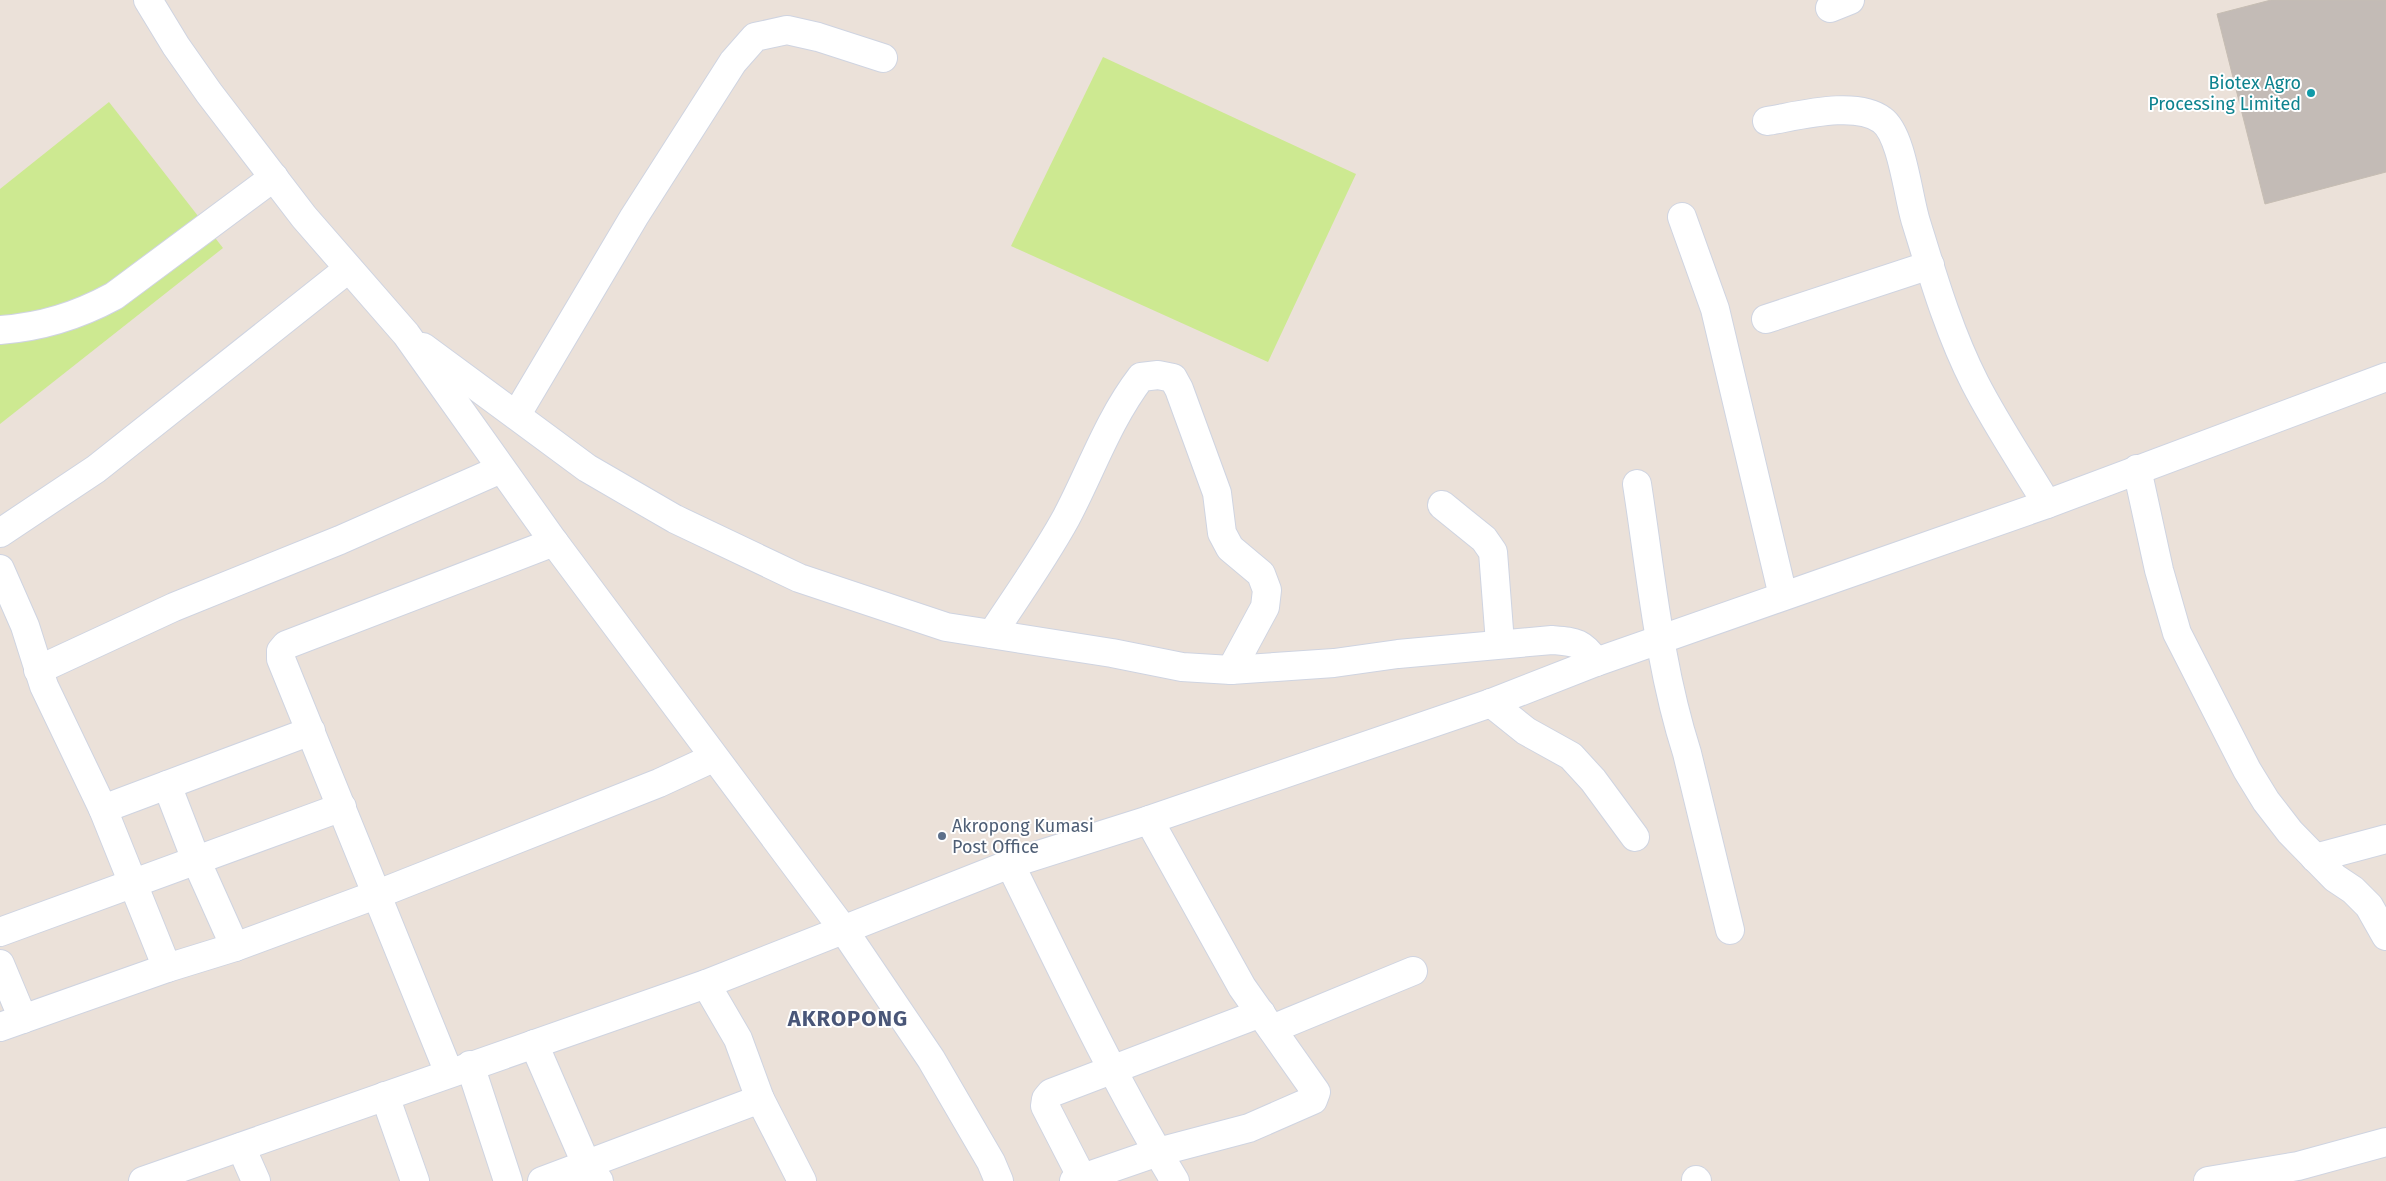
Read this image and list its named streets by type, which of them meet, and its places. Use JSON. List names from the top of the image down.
{
  "districts": ["AKROPONG"],
  "places": ["Biotex Agro Processing Limited", "Akropong Kumasi Post Office"]
}
